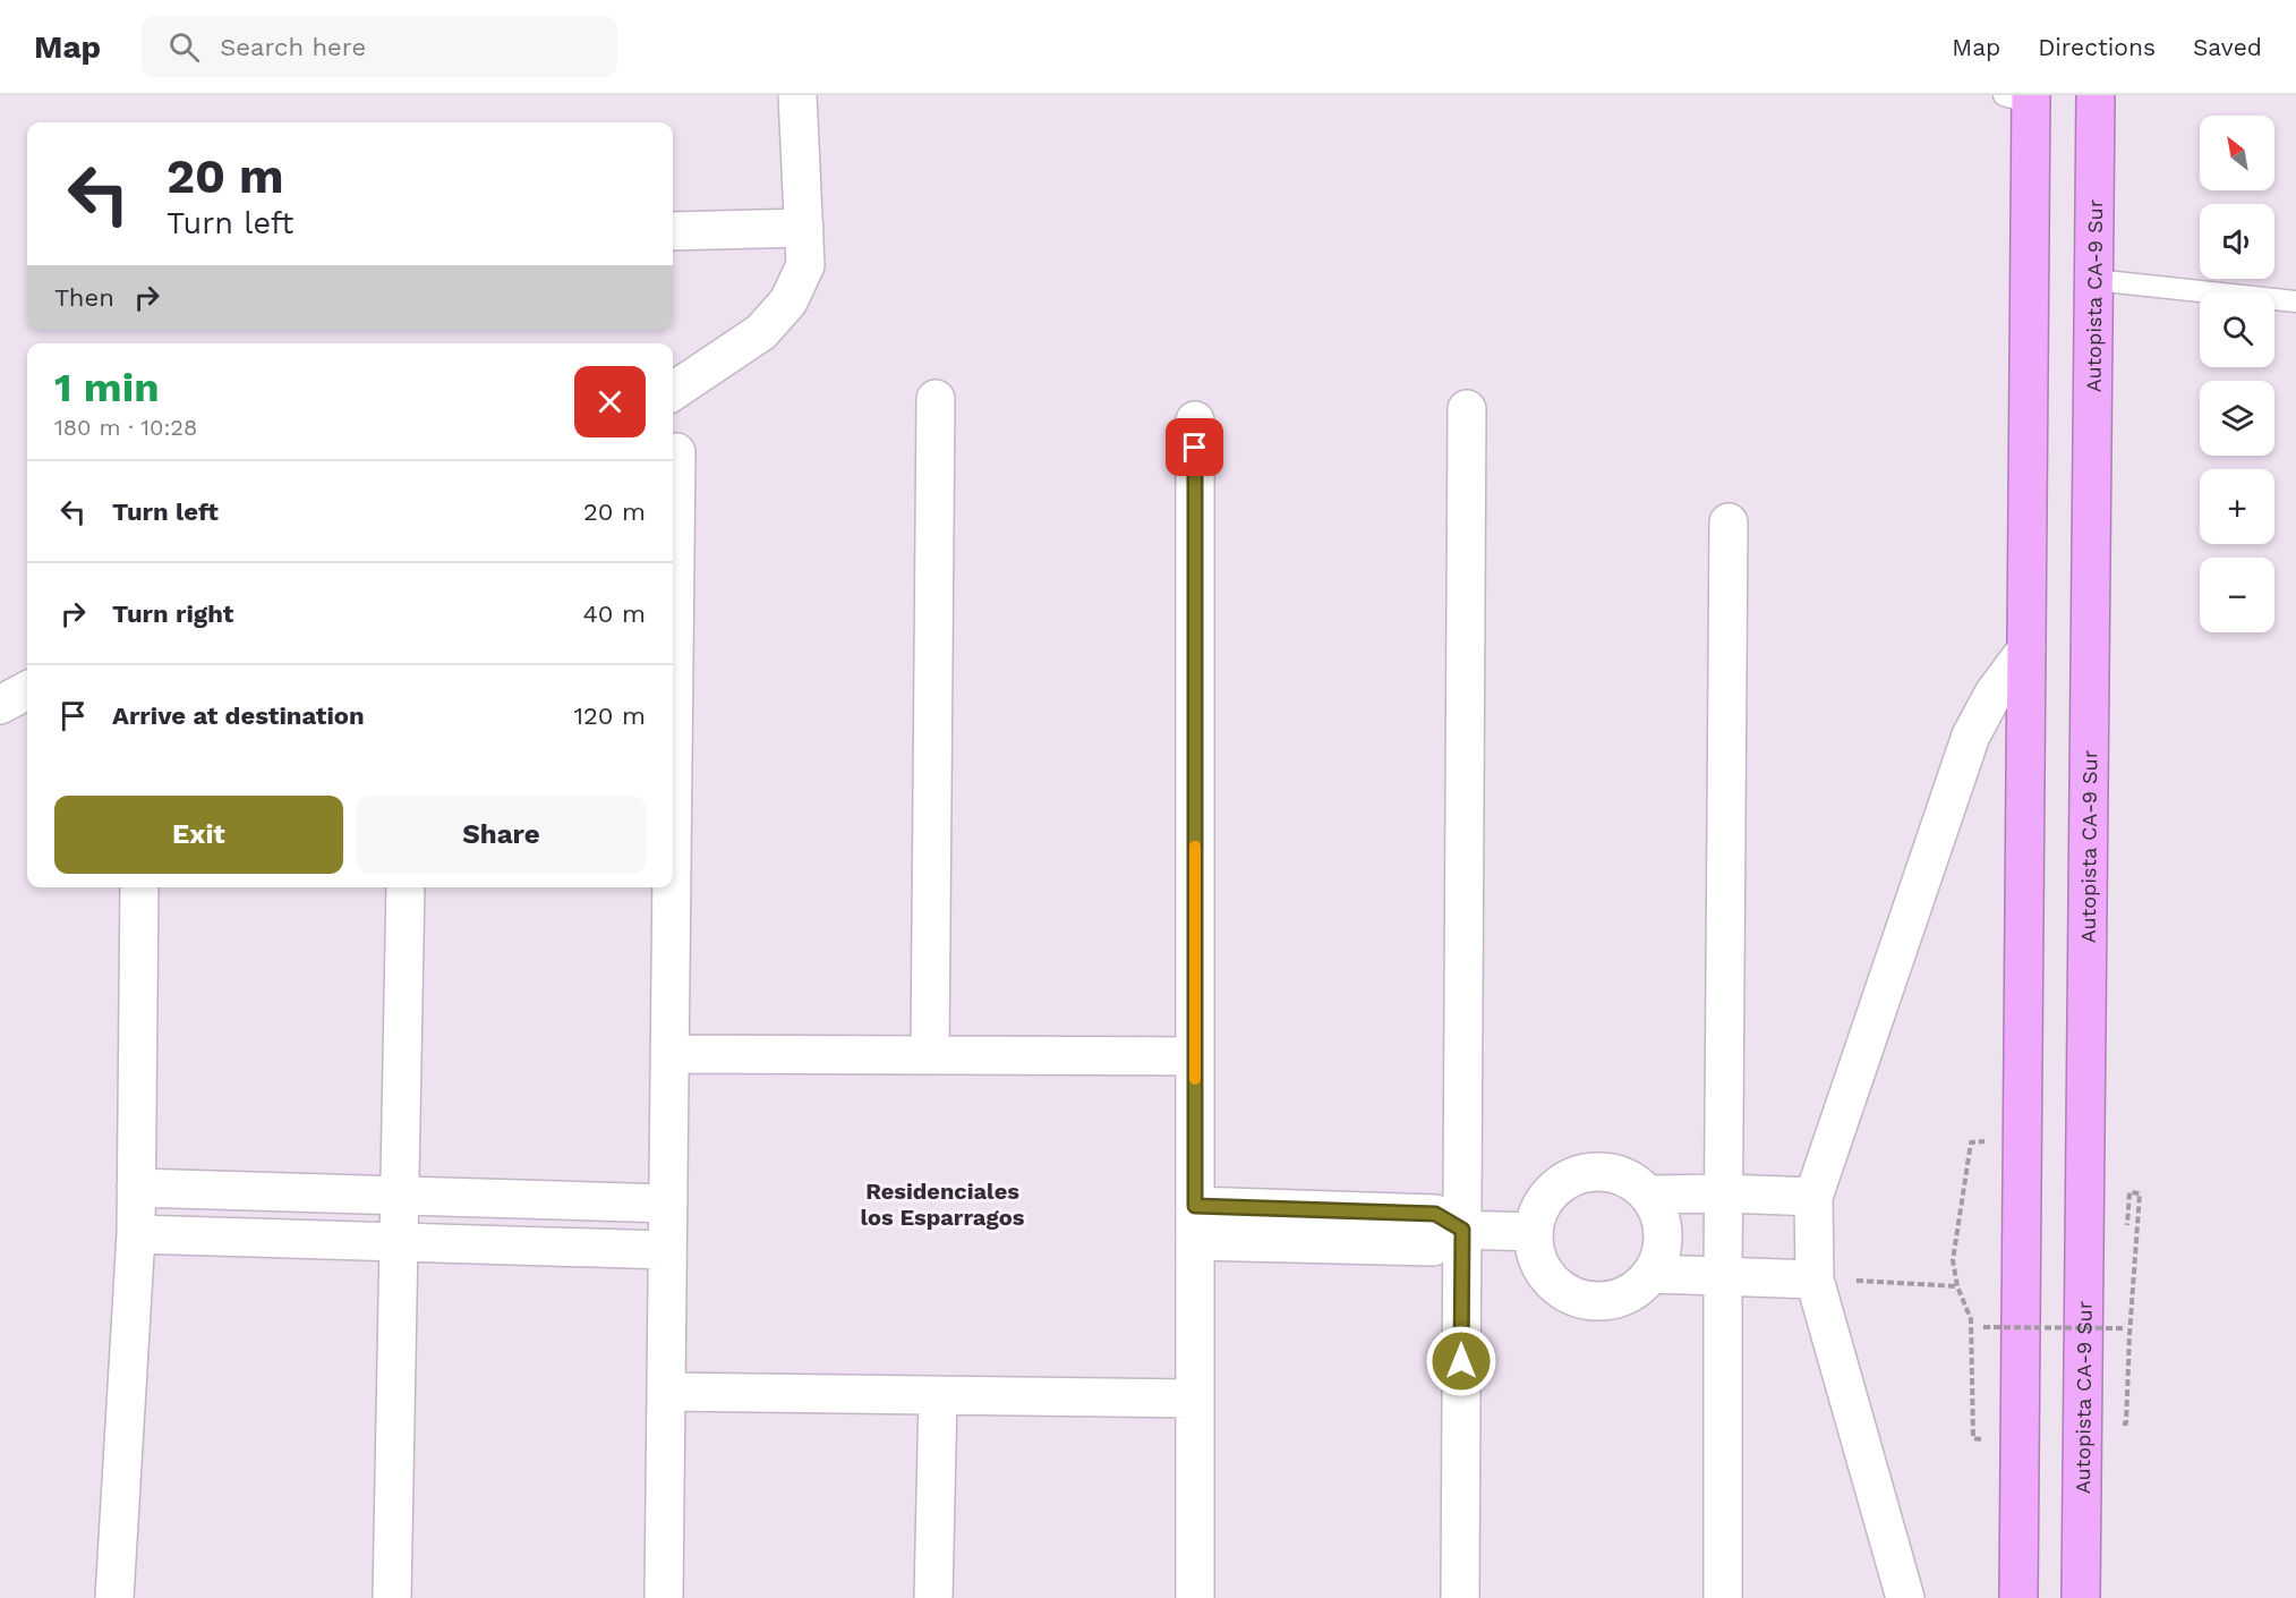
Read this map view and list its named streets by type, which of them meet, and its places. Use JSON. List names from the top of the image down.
{
  "streets": {
    "highway": ["Autopista CA-9 Sur"]
  },
  "districts": ["Residenciales los Esparragos"],
  "north": "top left",
  "page": {
    "header": "Map",
    "search": "Search here",
    "nav": ["Map", "Directions", "Saved"],
    "map_buttons": ["+", "−"],
    "turn": ["20 m", "Turn left"],
    "then": "Then",
    "heading": ["1 min", "180 m · 10:28"],
    "list": [
      {
        "name": "Turn left",
        "value": "20 m"
      },
      {
        "name": "Turn right",
        "value": "40 m"
      },
      {
        "name": "Arrive at destination",
        "value": "120 m"
      }
    ],
    "buttons": ["Exit", "Share"]
  }
}
